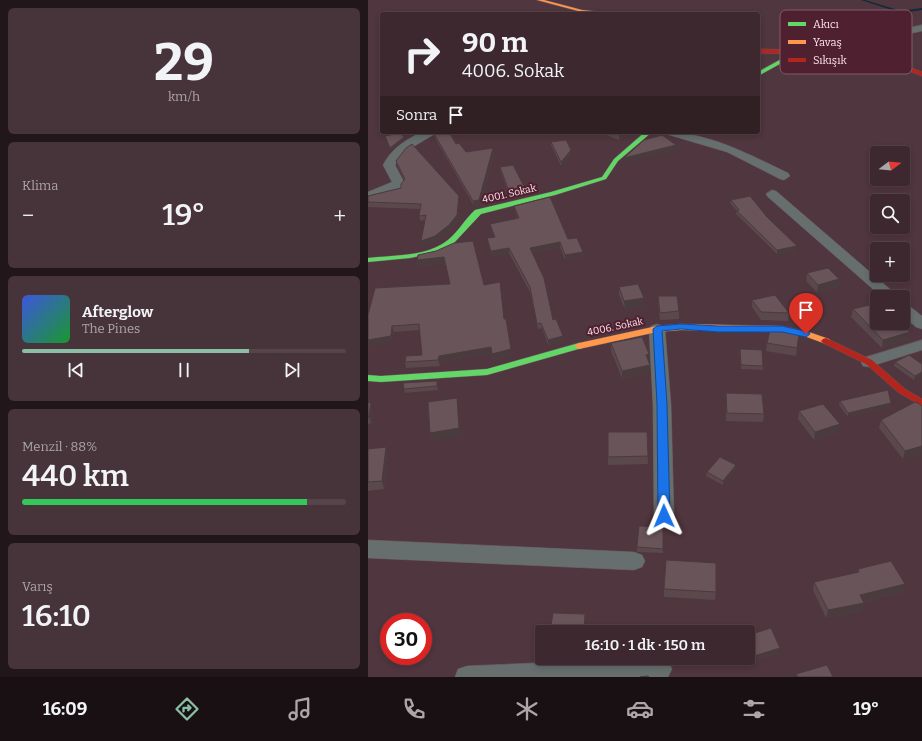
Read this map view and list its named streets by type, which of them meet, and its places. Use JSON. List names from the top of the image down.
{
  "streets": {
    "street": ["4001. Sokak", "4006. Sokak"]
  },
  "legend": ["Akıcı", "Yavaş", "Sıkışık"],
  "north": "right",
  "page": {
    "tile": [
      ["29", "km/h"],
      "Klima",
      ["Menzil · 88%", "440 km"],
      ["Varış", "16:10"]
    ],
    "turn": ["90 m", "4006. Sokak"],
    "then": "Sonra",
    "map_buttons": ["+", "−"],
    "heat": ["−", "19°", "+"],
    "song": ["Afterglow", "The Pines"],
    "limit": "30",
    "trip": "16:10 · 1 dk · 150 m",
    "tabs": ["16:09", "19°"]
  }
}
